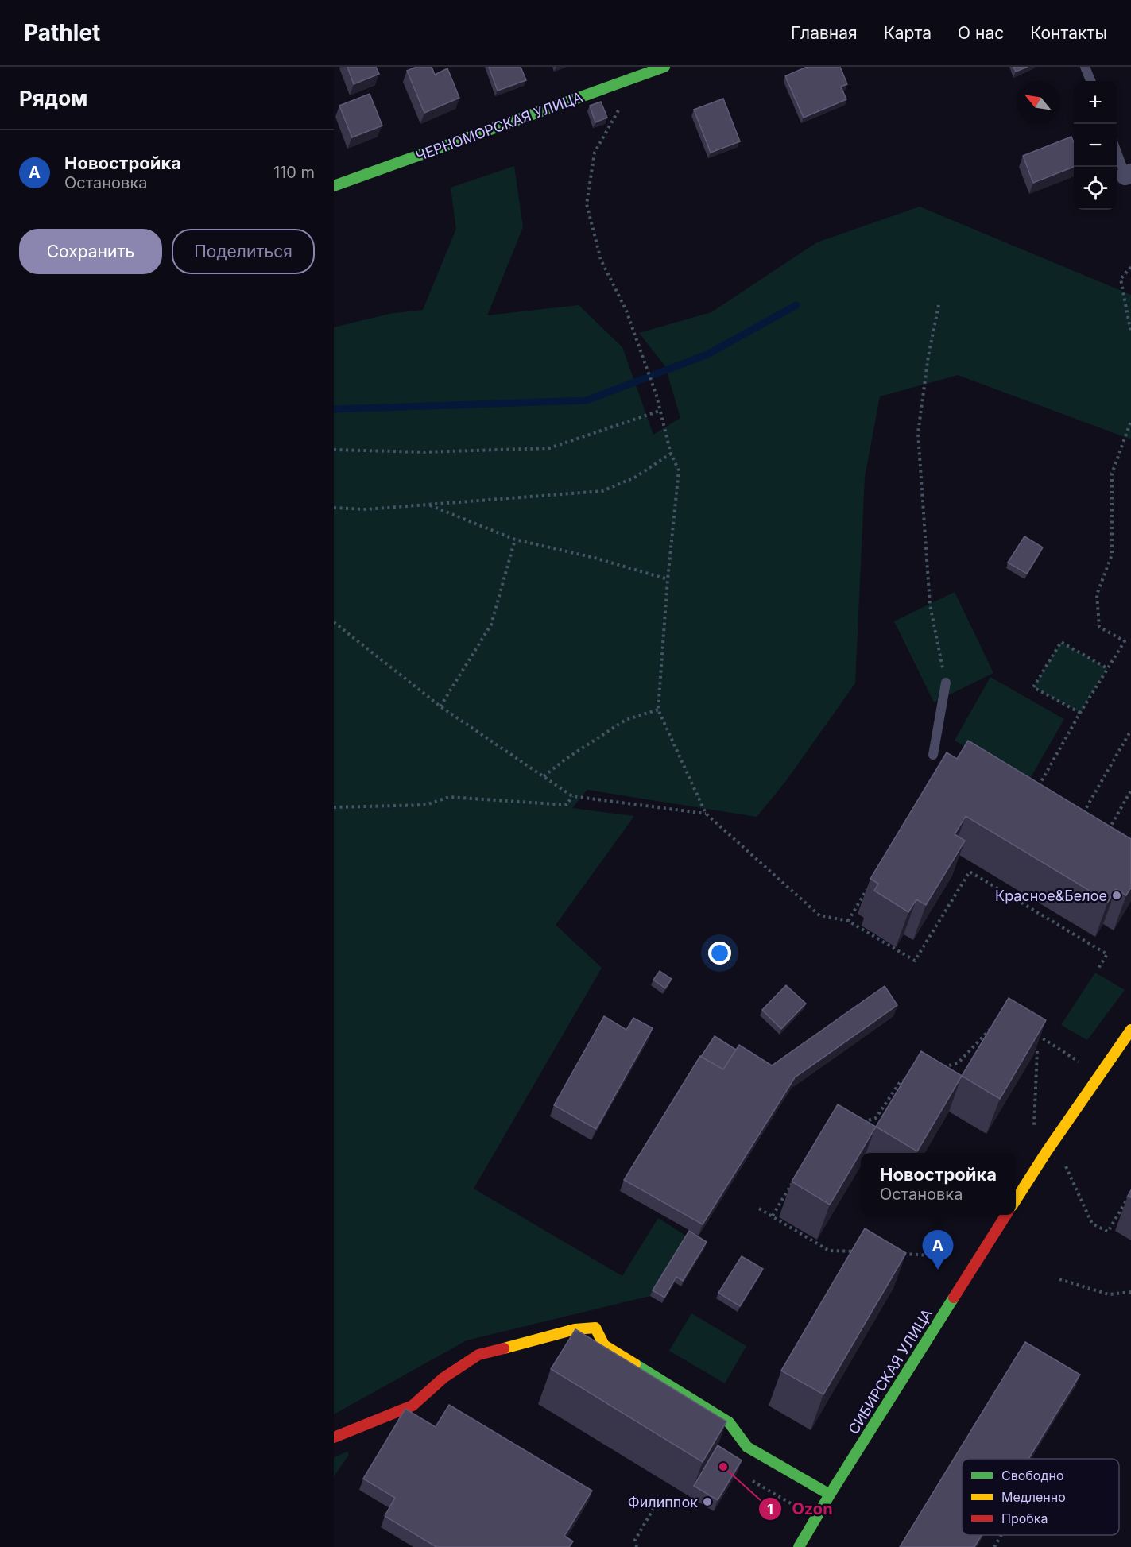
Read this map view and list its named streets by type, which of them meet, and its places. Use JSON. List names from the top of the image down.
{
  "streets": {
    "street": ["ЧЕРНОМОРСКАЯ УЛИЦА", "СИБИРСКАЯ УЛИЦА"]
  },
  "places": ["Красное&Белое", "Ozon", "Филиппок"],
  "legend": ["Свободно", "Медленно", "Пробка"],
  "north": "top left",
  "page": {
    "header": "Pathlet",
    "nav": [
      "Главная",
      "Карта",
      "О нас",
      "Контакты"
    ],
    "heading": "Рядом",
    "map_buttons": ["+", "−"],
    "list": [
      {
        "mark": "A",
        "name": "Новостройка",
        "note": "Остановка",
        "value": "110 m"
      }
    ],
    "buttons": ["Сохранить", "Поделиться"],
    "popup": ["Новостройка", "Остановка"],
    "pins": "A"
  }
}
